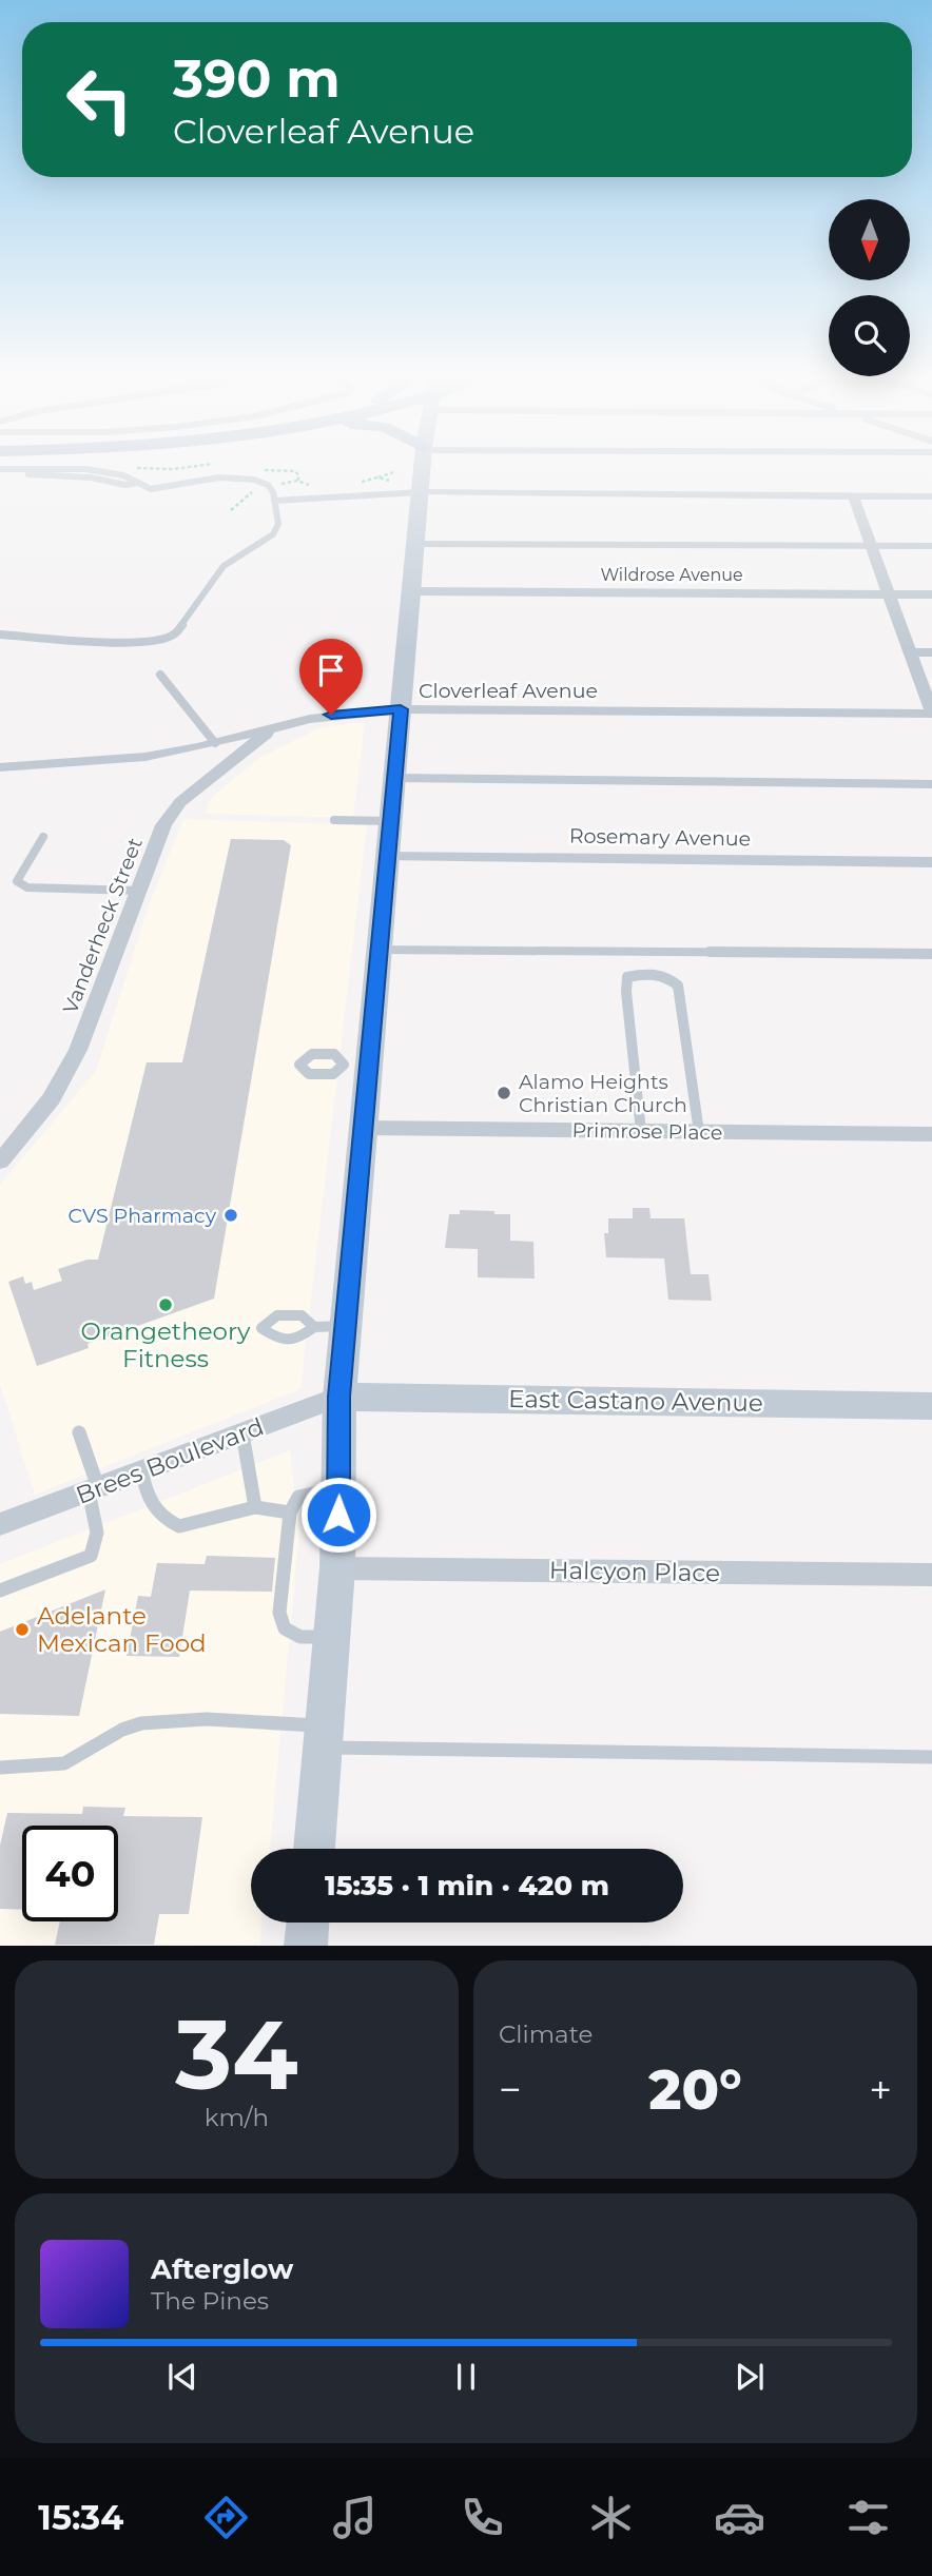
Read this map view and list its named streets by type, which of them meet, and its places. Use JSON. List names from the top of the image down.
{
  "streets": {
    "street": [
      "Wildrose Avenue",
      "Cloverleaf Avenue",
      "Rosemary Avenue",
      "Vanderheck Street",
      "Primrose Place",
      "East Castano Avenue",
      "Brees Boulevard",
      "Halcyon Place"
    ]
  },
  "crossings": [
    ["Cloverleaf Avenue", "Vanderheck Street"],
    ["East Castano Avenue", "Brees Boulevard"]
  ],
  "places": [
    "Alamo Heights Christian Church",
    "CVS Pharmacy",
    "Orangetheory Fitness",
    "Adelante Mexican Food"
  ],
  "north": "bottom",
  "page": {
    "turn": ["390 m", "Cloverleaf Avenue"],
    "limit": "40",
    "trip": "15:35 · 1 min · 420 m",
    "tile": [
      ["34", "km/h"],
      "Climate"
    ],
    "heat": ["−", "20°", "+"],
    "song": ["Afterglow", "The Pines"],
    "tabs": "15:34"
  }
}
